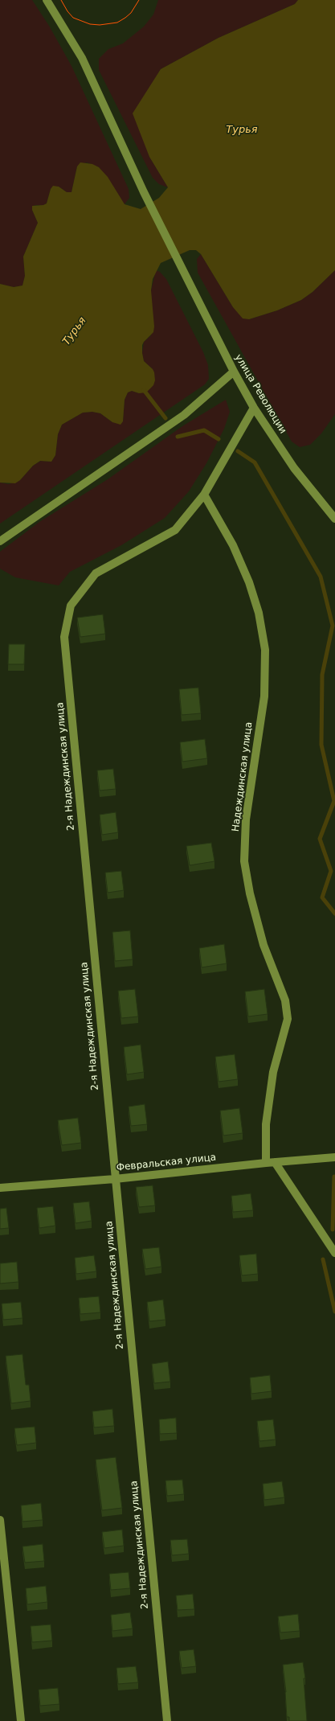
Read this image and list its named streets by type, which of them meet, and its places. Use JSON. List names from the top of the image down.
{
  "streets": {
    "street": [
      "улица Революции",
      "2-я Надеждинская улица",
      "Надеждинская улица",
      "Февральская улица"
    ]
  },
  "crossings": [
    ["улица Революции", "2-я Надеждинская улица"],
    ["2-я Надеждинская улица", "Надеждинская улица"],
    ["2-я Надеждинская улица", "Февральская улица"],
    ["Надеждинская улица", "Февральская улица"]
  ],
  "water": ["Турья"]
}
